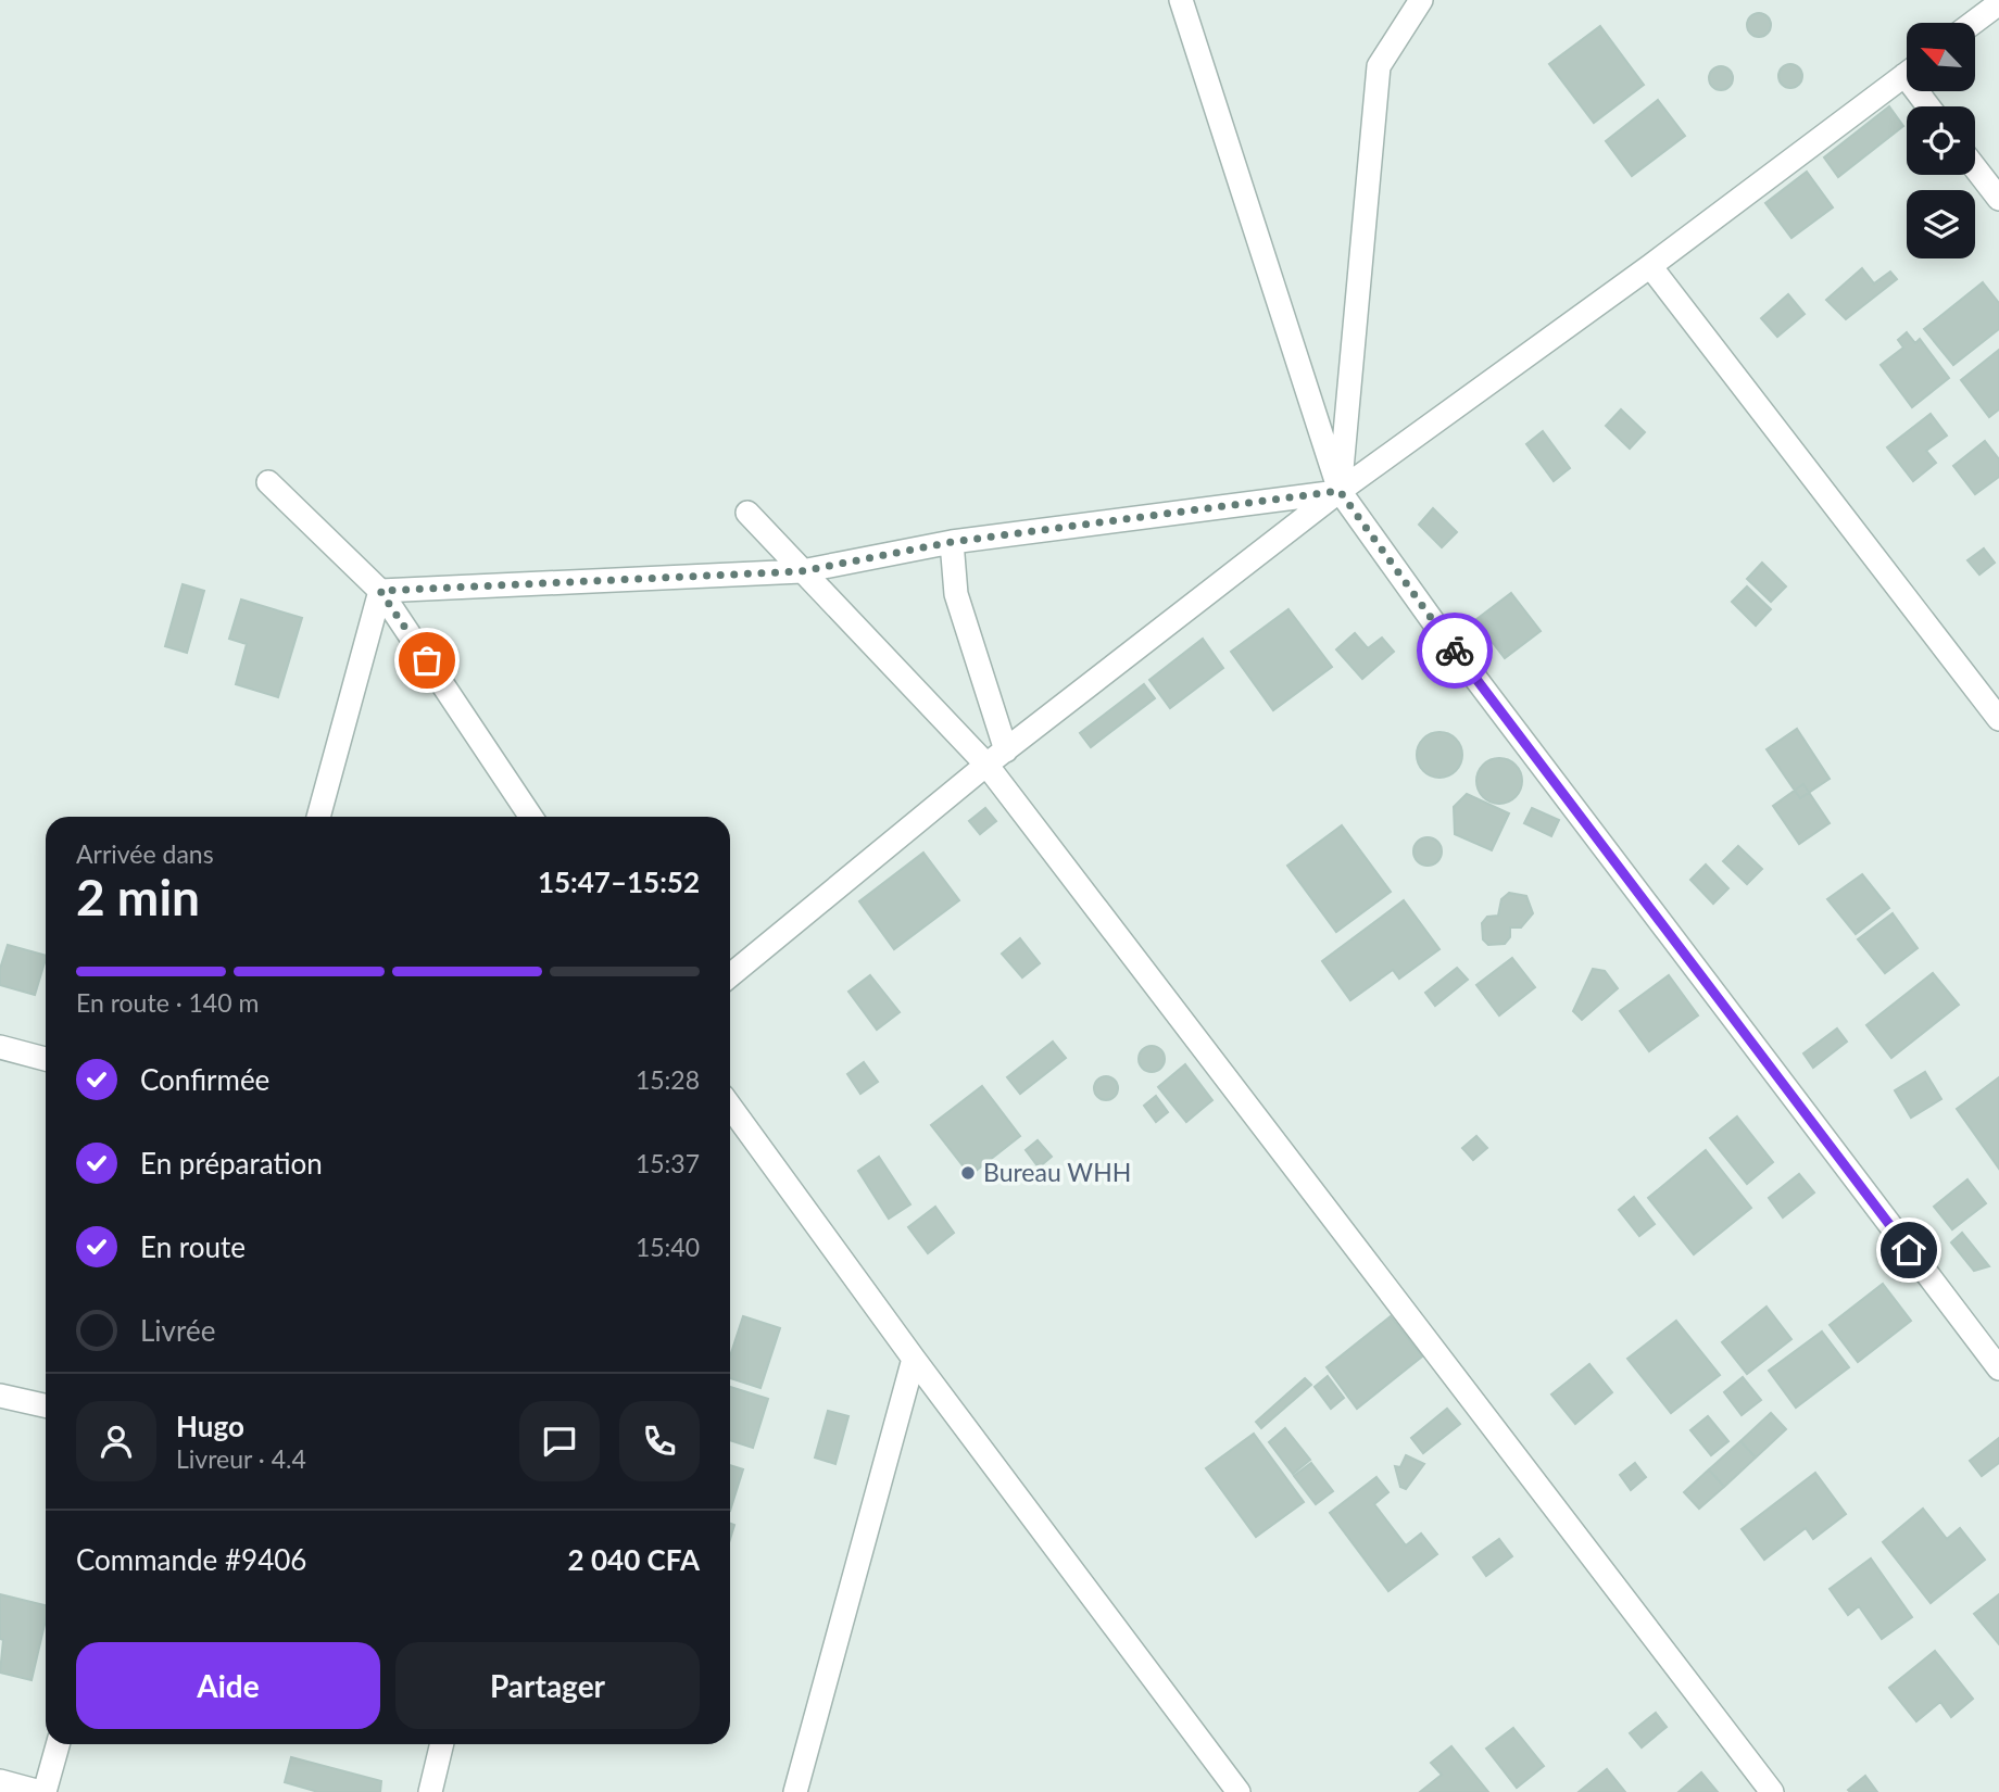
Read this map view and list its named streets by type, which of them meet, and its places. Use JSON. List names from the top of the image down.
{
  "places": ["Bureau WHH"],
  "north": "top left",
  "page": {
    "heading": ["2 min", "Arrivée dans", "15:47–15:52"],
    "panel": [
      "Hugo",
      "Livreur · 4.4",
      "Commande #9406",
      "2 040 CFA"
    ],
    "bar": "En route · 140 m",
    "list": [
      ["Confirmée", "15:28"],
      ["En préparation", "15:37"],
      ["En route", "15:40"],
      "Livrée"
    ],
    "buttons": ["Aide", "Partager"]
  }
}
